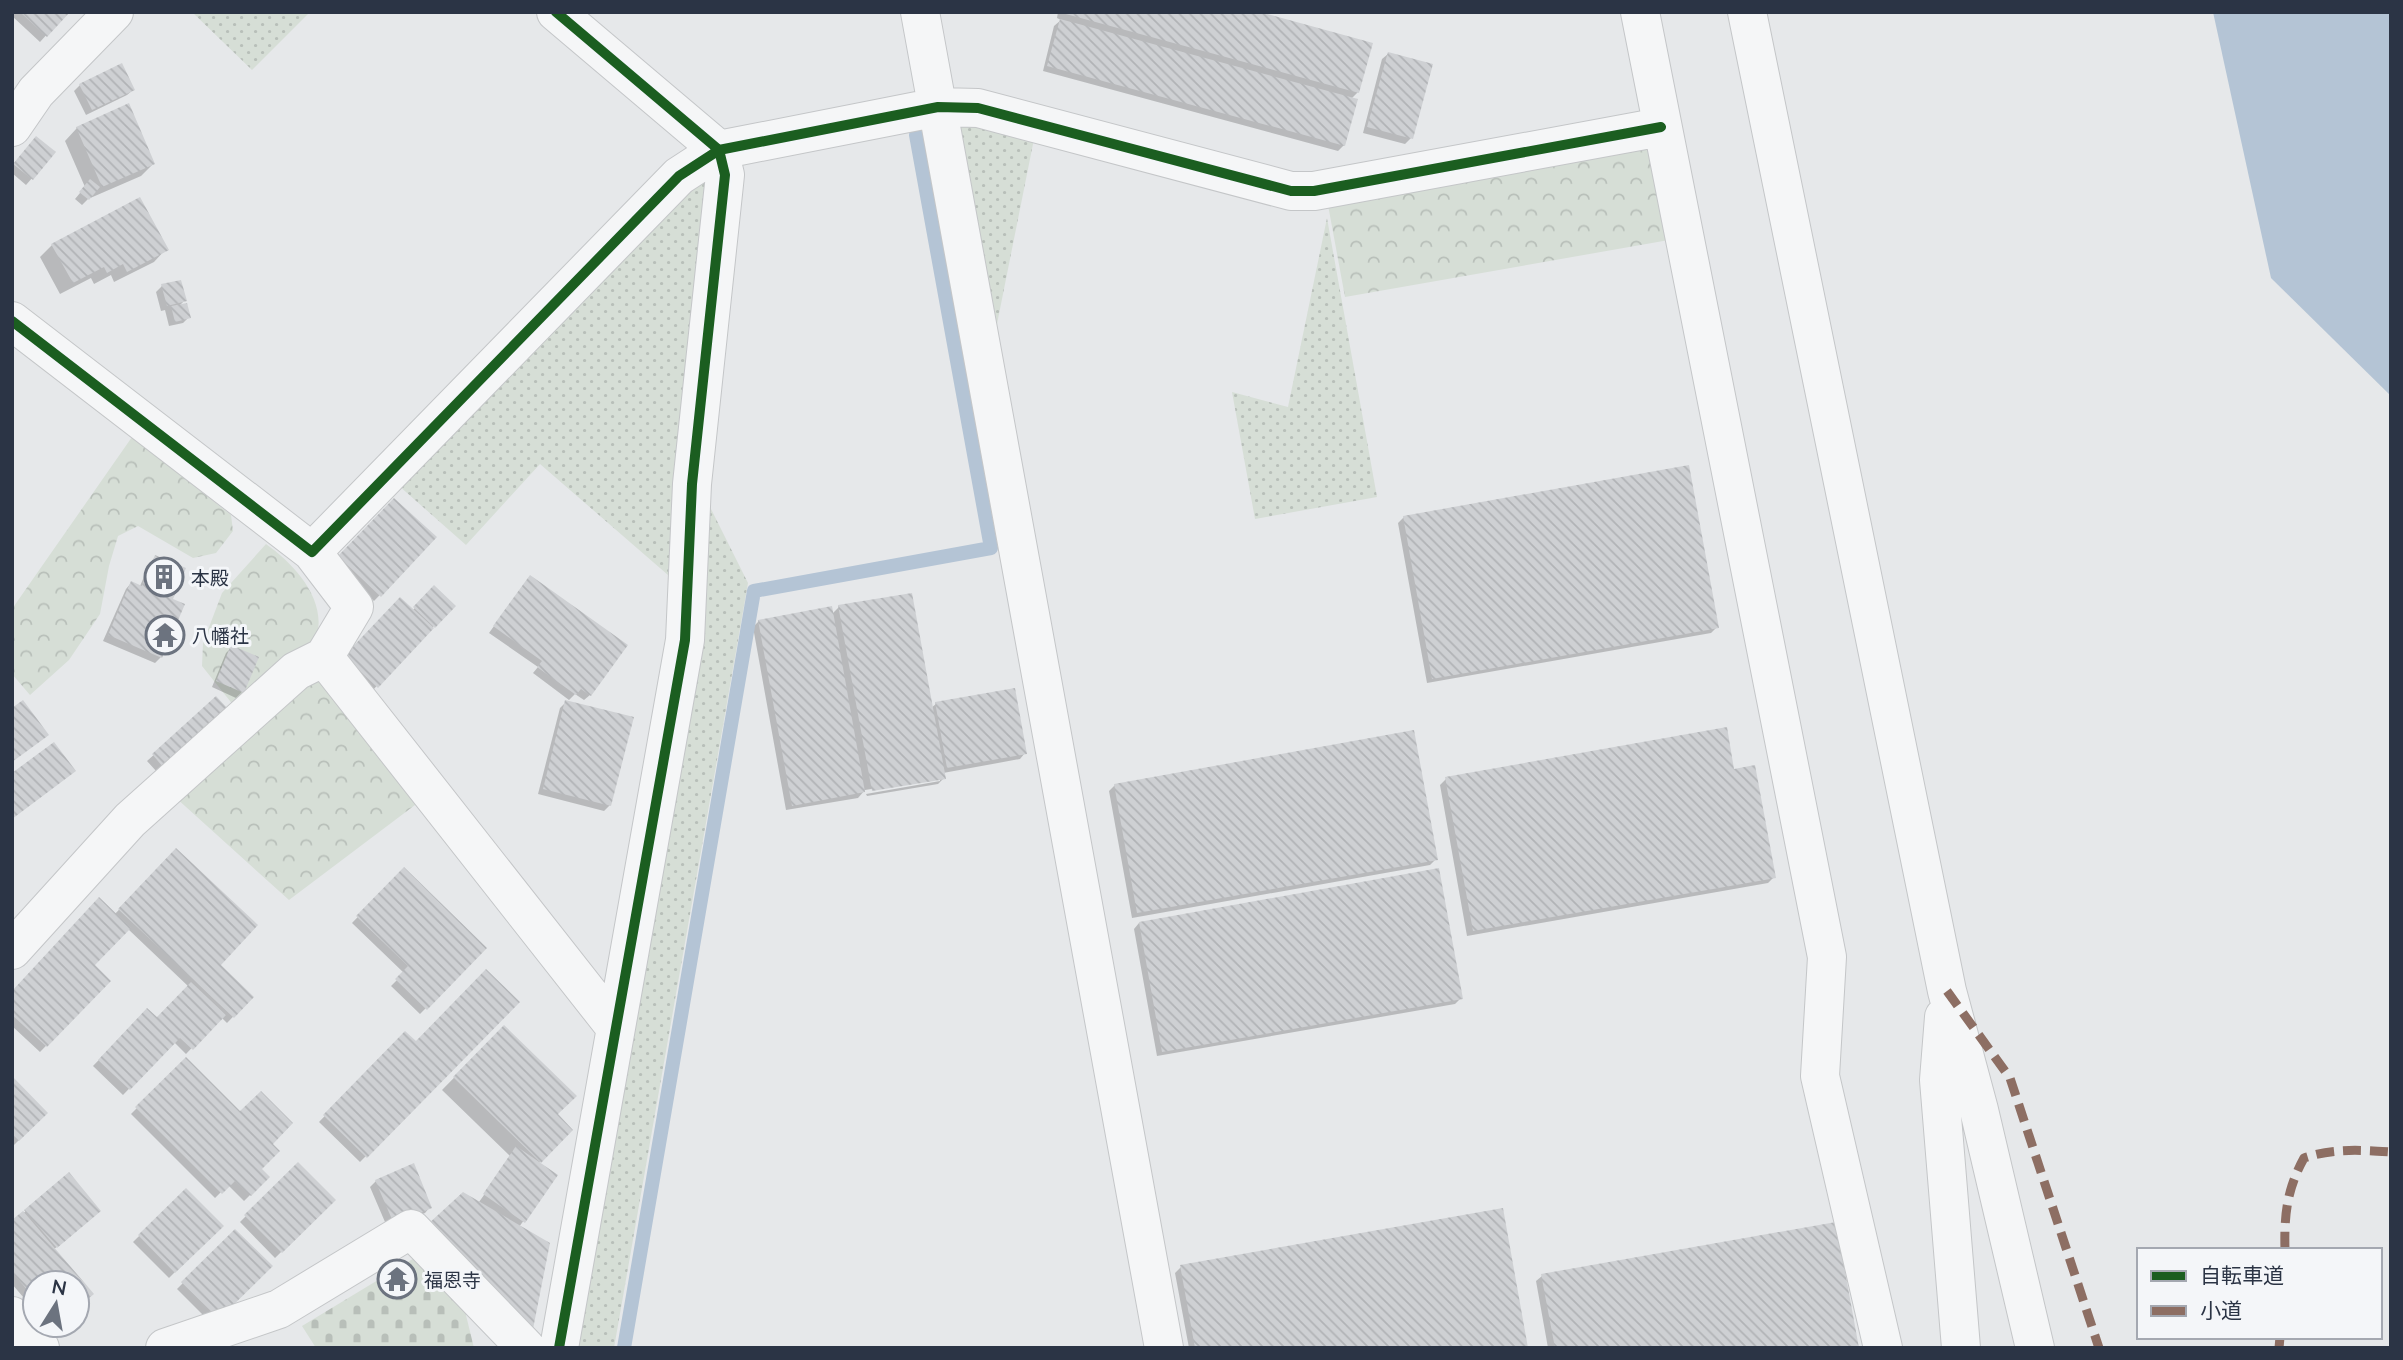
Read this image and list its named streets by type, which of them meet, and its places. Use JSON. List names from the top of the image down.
{
  "places": {
    "building": ["本殿"],
    "temple": ["八幡社", "福恩寺"]
  },
  "legend": ["自転車道", "小道"],
  "north": "top"
}
